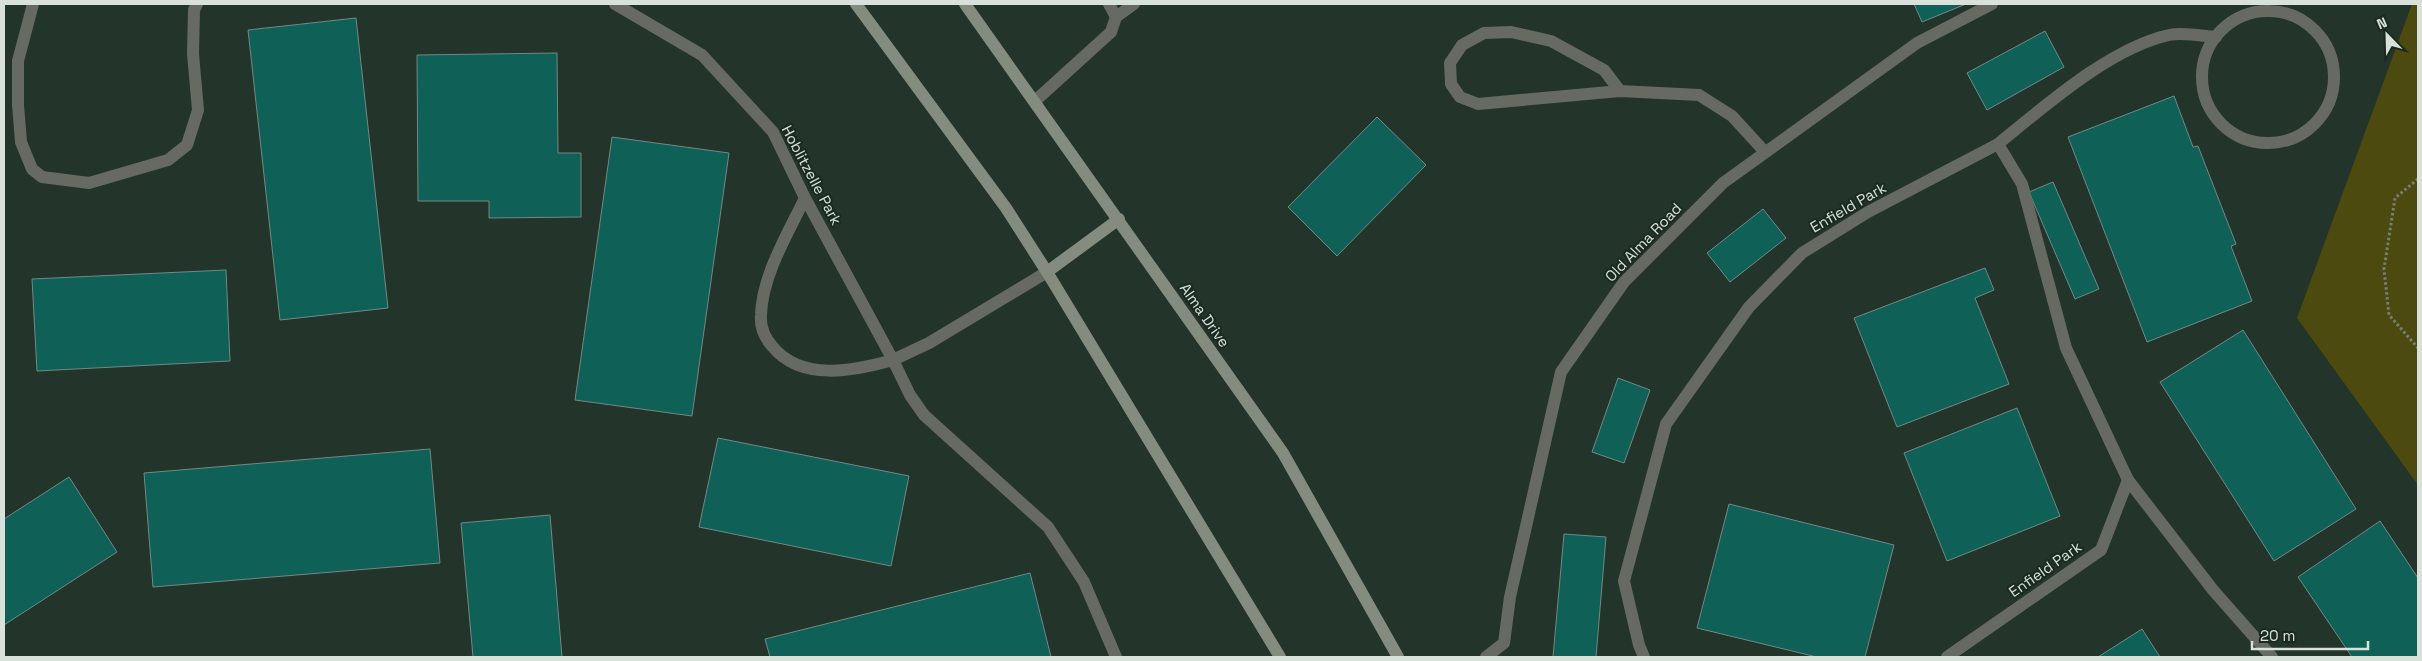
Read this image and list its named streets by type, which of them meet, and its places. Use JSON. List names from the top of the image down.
{
  "streets": {
    "main road": ["Alma Drive"],
    "street": ["Hoblitzelle Park", "Enfield Park", "Old Alma Road"]
  },
  "scale_bar": "20 m",
  "north": "top left"
}
